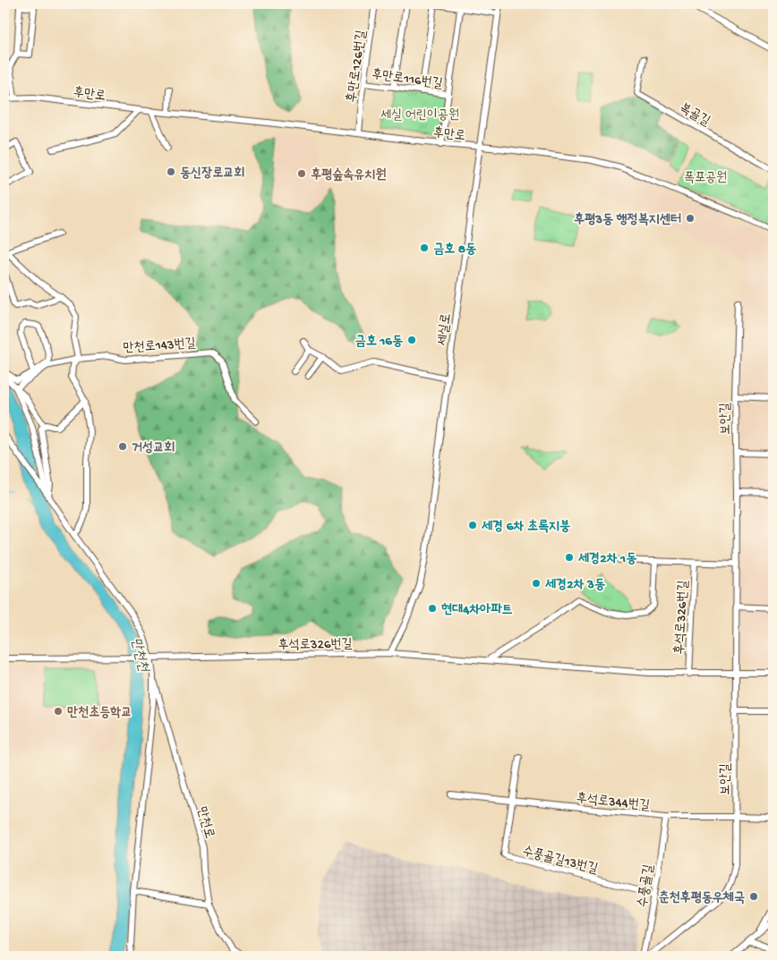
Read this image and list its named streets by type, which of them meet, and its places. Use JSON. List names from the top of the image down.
{
  "streets": {
    "street": [
      "후만로126번길",
      "후만로116번길",
      "후만로",
      "복골길",
      "세실로",
      "만천로143번길",
      "보안길",
      "후석로326번길",
      "후석로344번길",
      "만천로",
      "수풍골길13번길",
      "수풍골길"
    ]
  },
  "crossings": [
    ["후만로126번길", "후만로116번길"],
    ["후만로126번길", "후만로"],
    ["후만로116번길", "후만로"],
    ["후만로", "세실로"],
    ["세실로", "후석로326번길"],
    ["보안길", "후석로326번길"],
    ["보안길", "후석로344번길"],
    ["후석로326번길", "만천로"],
    ["후석로344번길", "수풍골길13번길"],
    ["후석로344번길", "수풍골길"],
    ["수풍골길13번길", "수풍골길"]
  ],
  "water": ["만천천"],
  "parks": ["세실 어린이공원", "폭포공원"],
  "places": [
    "동신장로교회",
    "후평숲속유치원",
    "후평3동 행정복지센터",
    "금호 8동",
    "금호 16동",
    "거성교회",
    "세경 6차 초록지붕",
    "세경2차 1동",
    "세경2차 3동",
    "현대4차아파트",
    "만천초등학교",
    "춘천후평동우체국"
  ]
}
